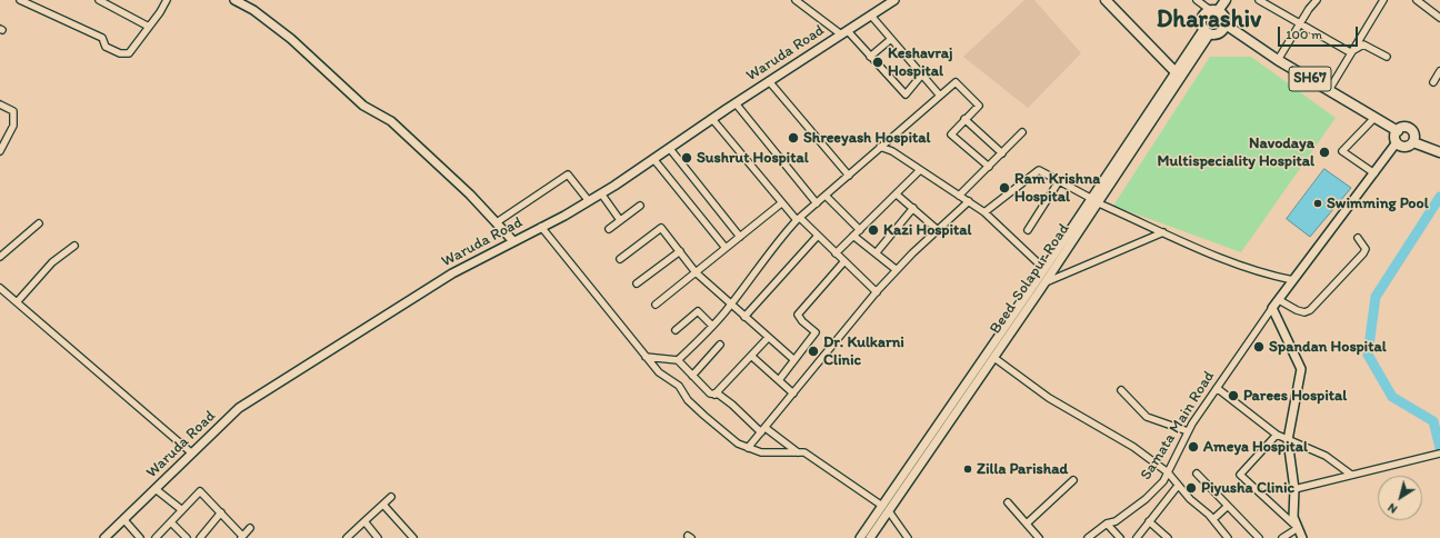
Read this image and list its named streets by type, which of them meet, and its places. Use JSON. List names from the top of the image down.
{
  "streets": {
    "main road": ["SH67"],
    "street": ["Waruda Road", "Beed-Solapur Road", "Samata Main Road"]
  },
  "crossings": [
    ["SH67", "Beed-Solapur Road"]
  ],
  "districts": ["Dharashiv"],
  "places": [
    "Keshavraj Hospital",
    "Shreeyash Hospital",
    "Navodaya Multispeciality Hospital",
    "Sushrut Hospital",
    "Ram Krishna Hospital",
    "Swimming Pool",
    "Kazi Hospital",
    "Spandan Hospital",
    "Dr. Kulkarni Clinic",
    "Parees Hospital",
    "Ameya Hospital",
    "Zilla Parishad",
    "Piyusha Clinic"
  ],
  "scale_bar": "100 m",
  "north": "bottom left"
}
